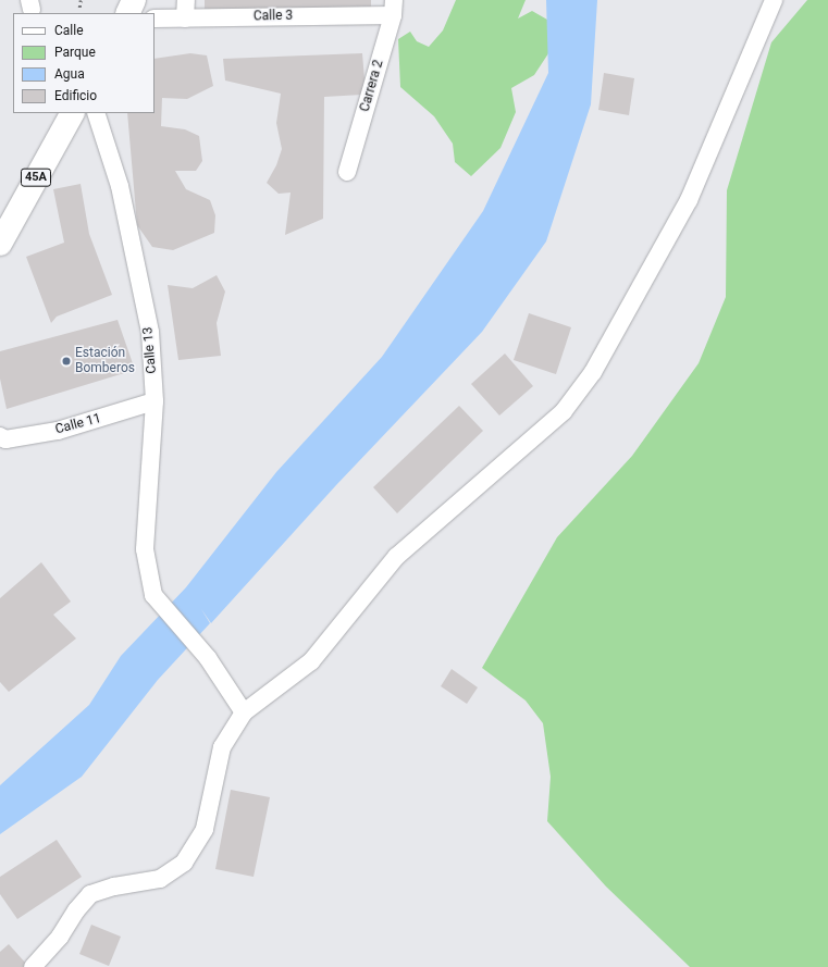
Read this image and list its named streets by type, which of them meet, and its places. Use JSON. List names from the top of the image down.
{
  "streets": {
    "highway": ["45A"],
    "street": [
      "Calle 3",
      "Carrera 2",
      "Calle 13",
      "Calle 11"
    ]
  },
  "crossings": [
    ["Calle 3", "Carrera 2"],
    ["Calle 13", "Calle 11"]
  ],
  "places": ["Estación Bomberos"],
  "legend": [
    "Calle",
    "Parque",
    "Agua",
    "Edificio"
  ]
}
